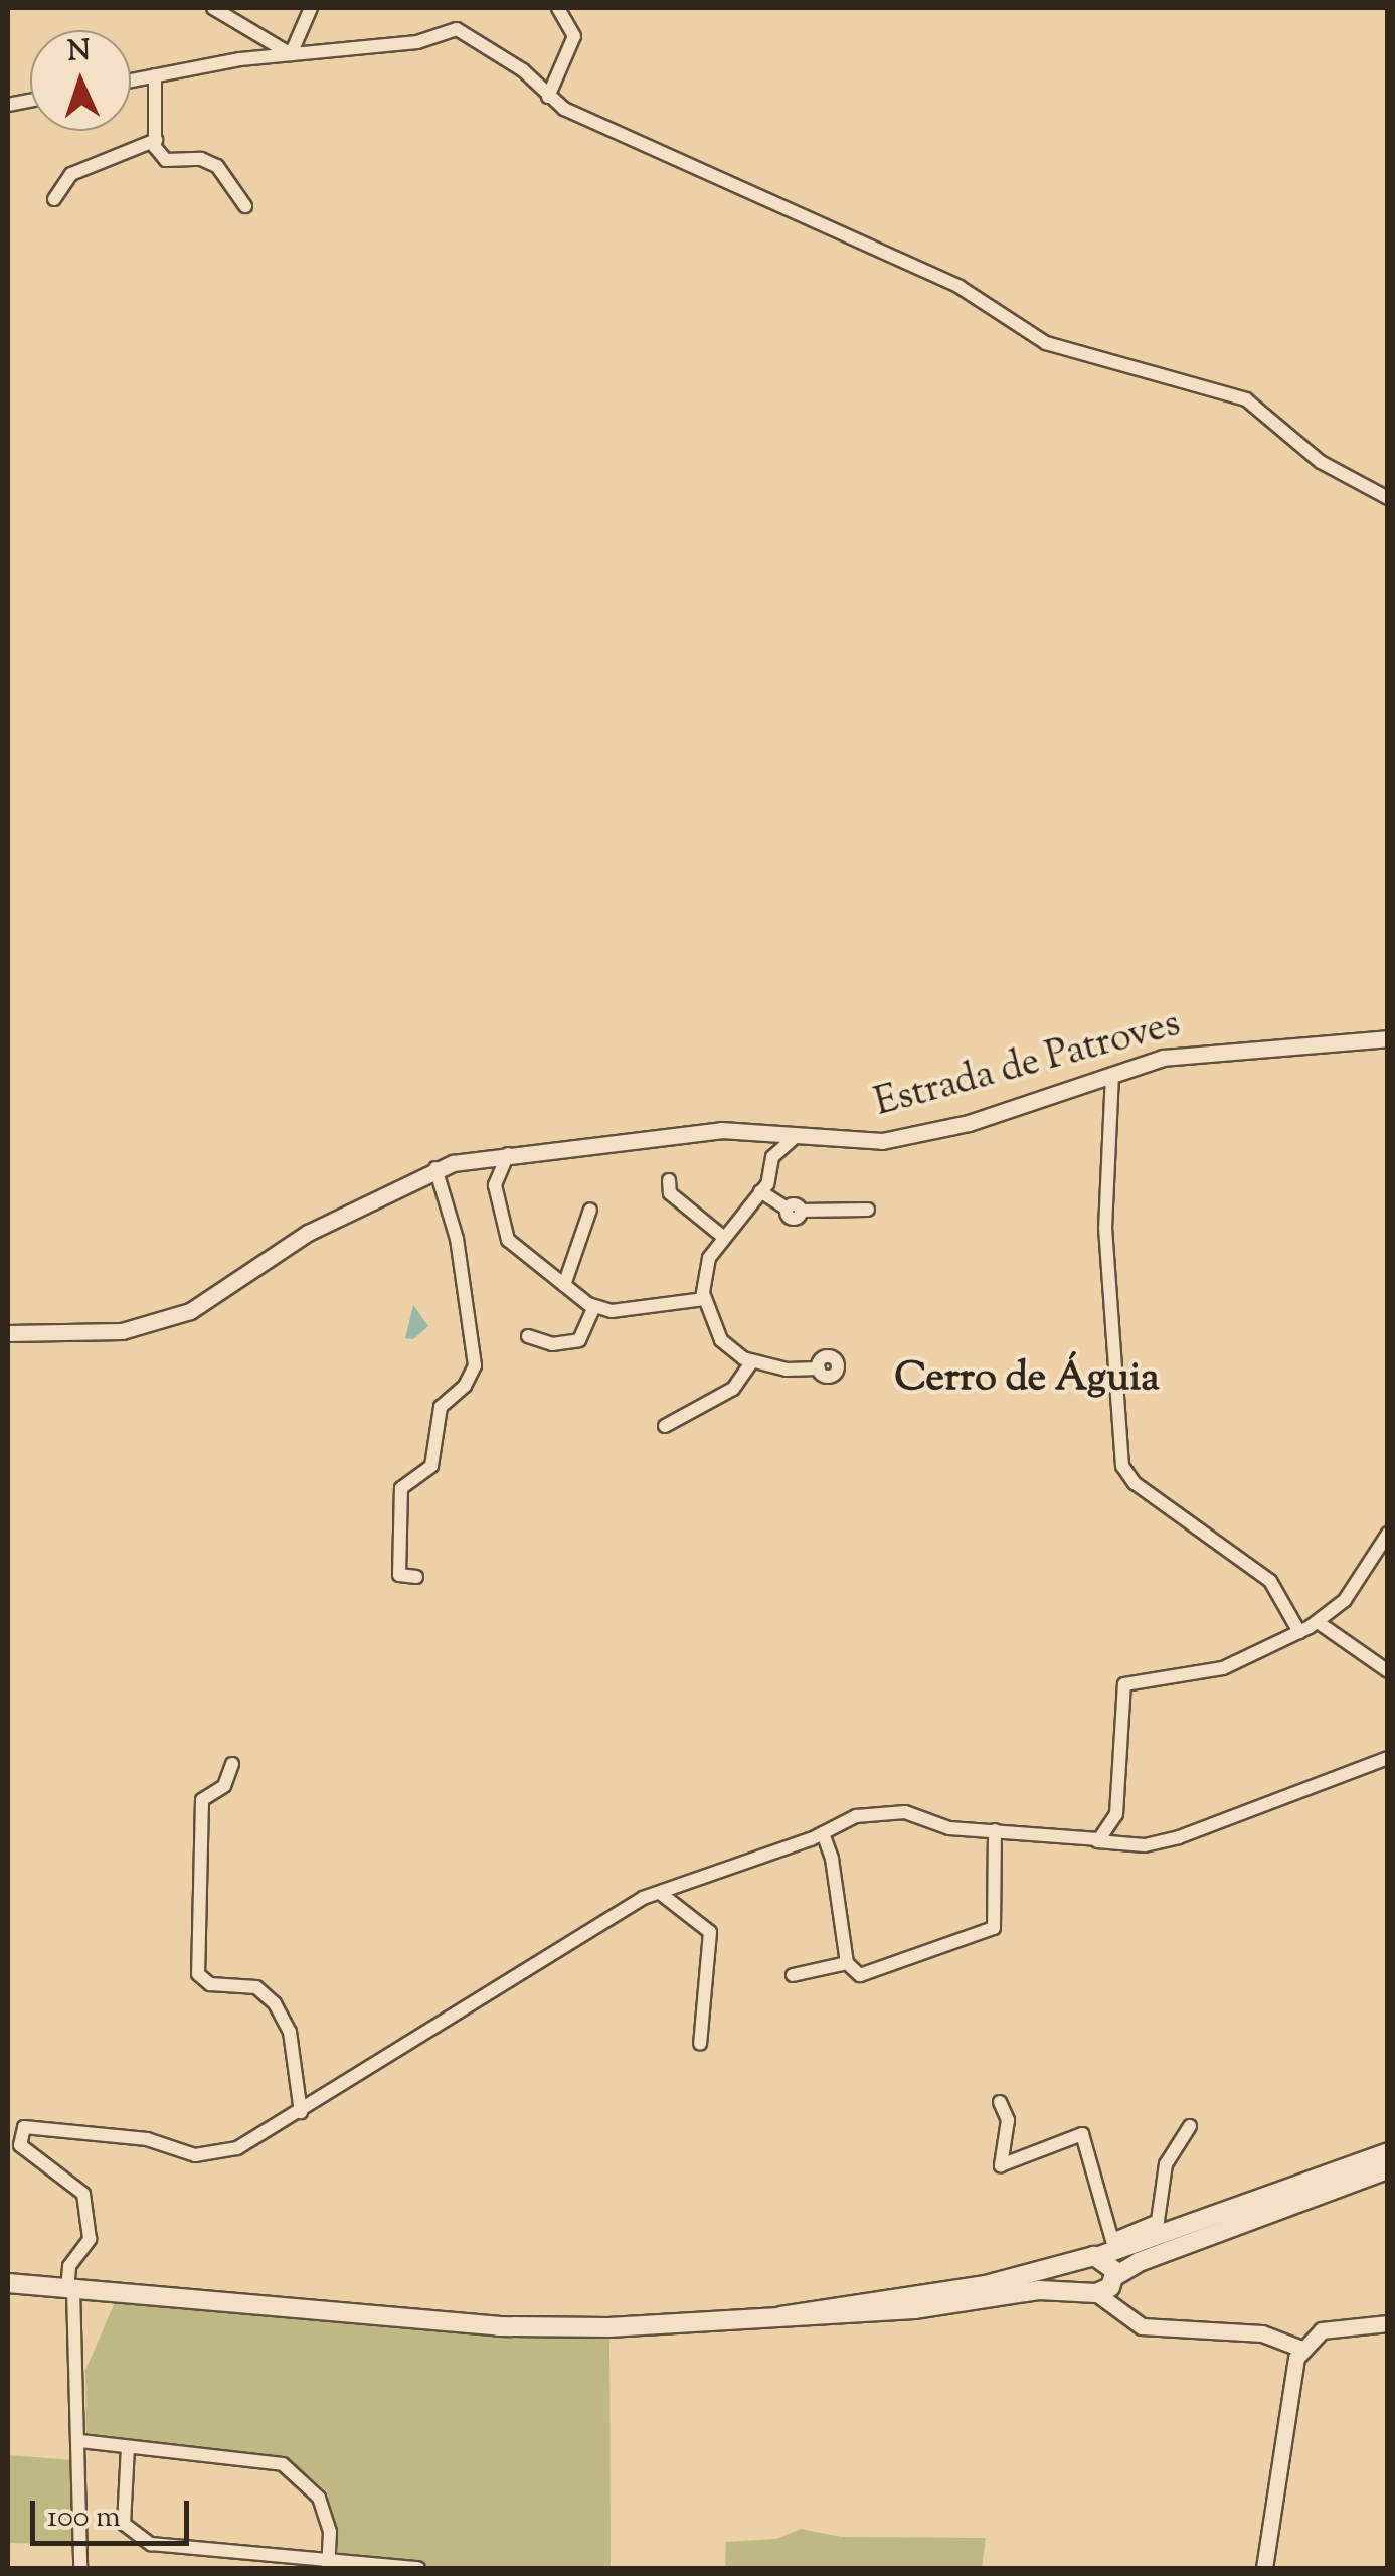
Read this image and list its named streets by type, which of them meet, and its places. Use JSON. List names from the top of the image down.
{
  "streets": {
    "street": ["Estrada de Patroves"]
  },
  "districts": ["Cerro de Águia"],
  "scale_bar": "100 m",
  "north": "top"
}
